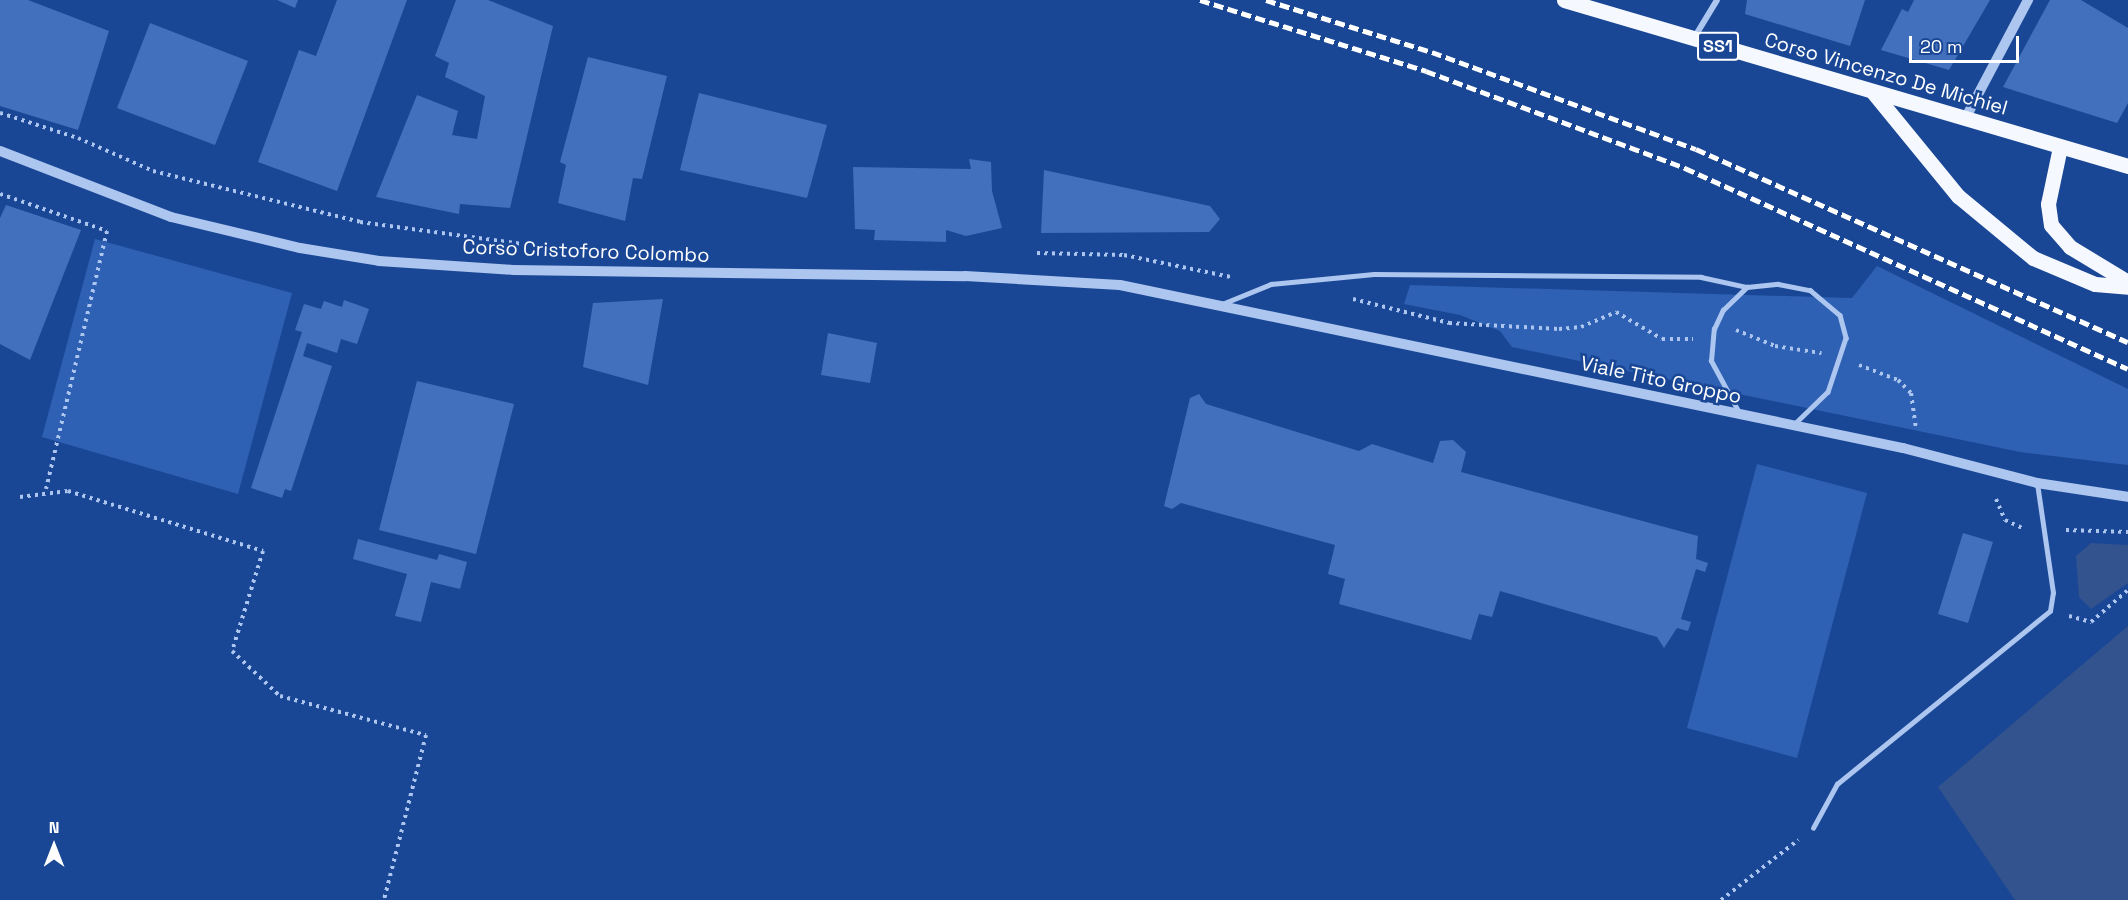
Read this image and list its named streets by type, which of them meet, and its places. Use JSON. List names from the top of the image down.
{
  "streets": {
    "main road": ["SS1", "Corso Vincenzo De Michiel"],
    "street": ["Corso Cristoforo Colombo", "Viale Tito Groppo"]
  },
  "crossings": [
    ["Corso Cristoforo Colombo", "Viale Tito Groppo"]
  ],
  "scale_bar": "20 m",
  "north": "top"
}
